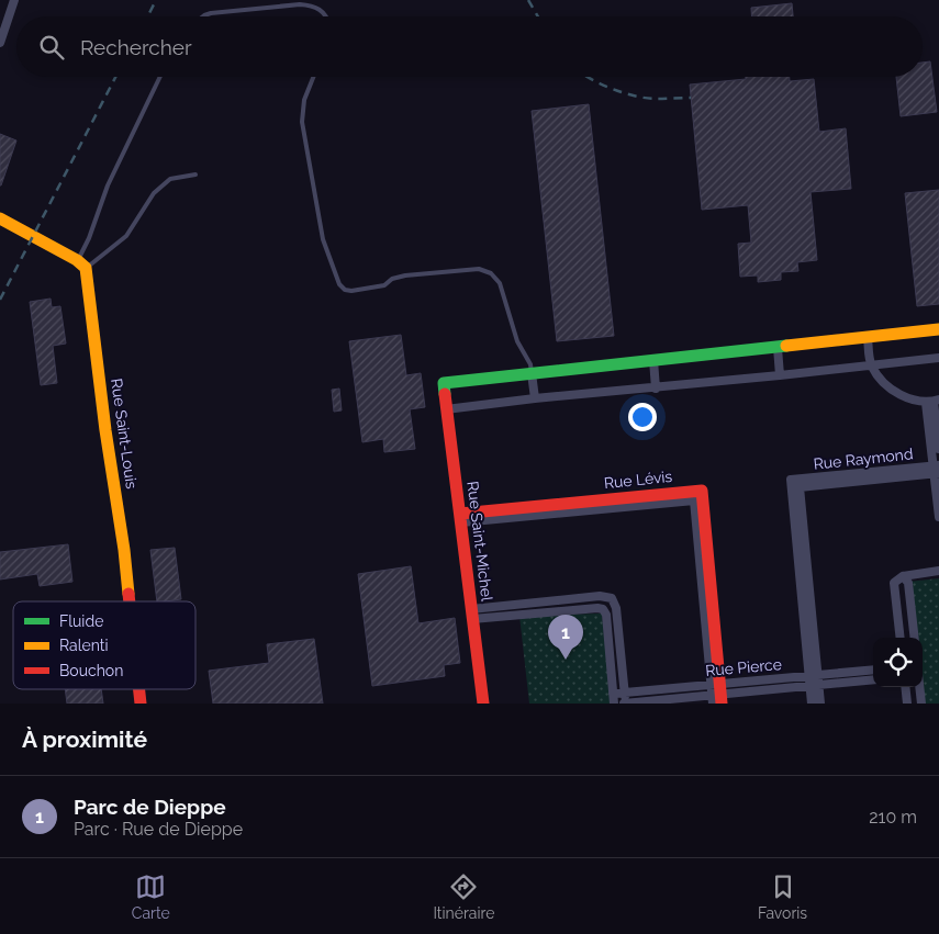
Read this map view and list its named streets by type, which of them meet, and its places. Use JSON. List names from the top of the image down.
{
  "streets": {
    "street": [
      "Rue Saint-Louis",
      "Rue Raymond",
      "Rue Lévis",
      "Rue Saint-Michel",
      "Rue Pierce"
    ]
  },
  "crossings": [
    ["Rue Raymond", "Rue Pierce"],
    ["Rue Lévis", "Rue Saint-Michel"],
    ["Rue Lévis", "Rue Pierce"]
  ],
  "legend": ["Fluide", "Ralenti", "Bouchon"],
  "page": {
    "search": "Rechercher",
    "pins": "1",
    "heading": "À proximité",
    "list": [
      {
        "mark": "1",
        "name": "Parc de Dieppe",
        "note": "Parc · Rue de Dieppe",
        "value": "210 m"
      }
    ],
    "nav": ["Carte", "Itinéraire", "Favoris"]
  }
}
